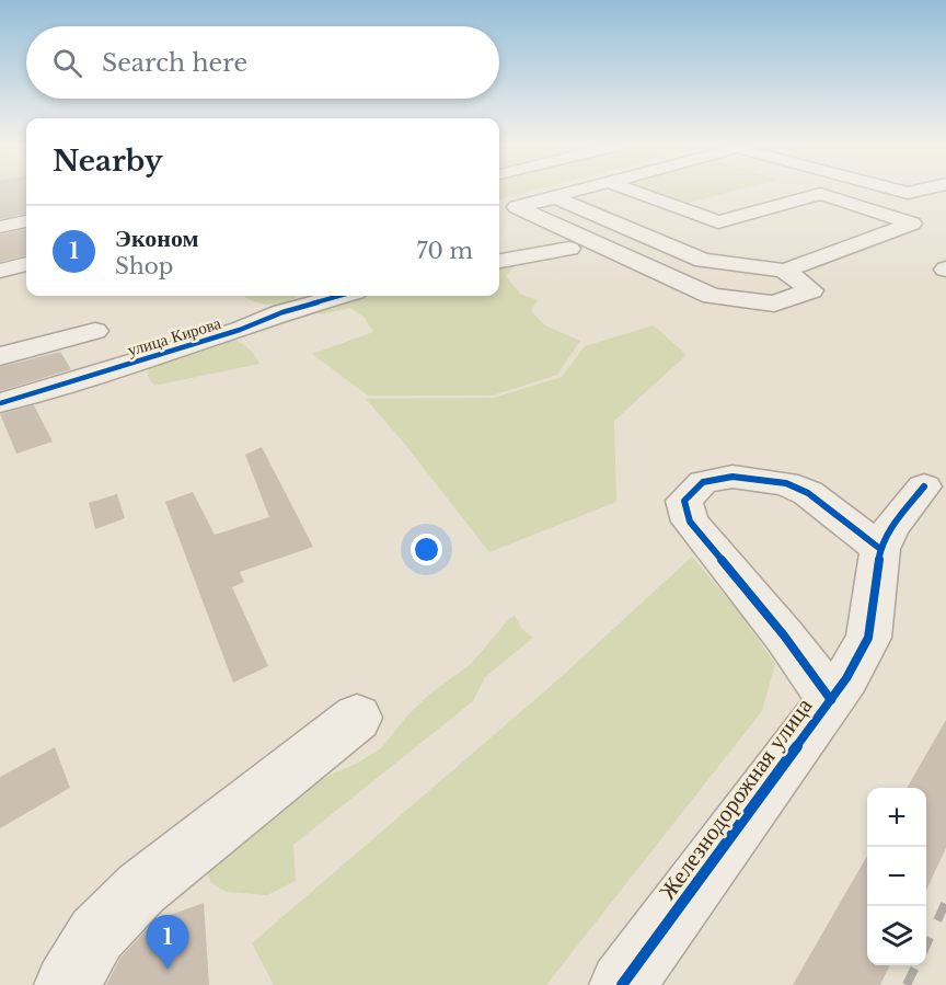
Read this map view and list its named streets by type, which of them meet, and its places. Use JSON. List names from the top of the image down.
{
  "streets": {
    "street": ["улица Кирова", "Железнодорожная улица"]
  },
  "page": {
    "search": "Search here",
    "heading": "Nearby",
    "list": [
      {
        "mark": "1",
        "name": "Эконом",
        "note": "Shop",
        "value": "70 m"
      }
    ],
    "map_buttons": ["+", "−"],
    "pins": "1"
  }
}
